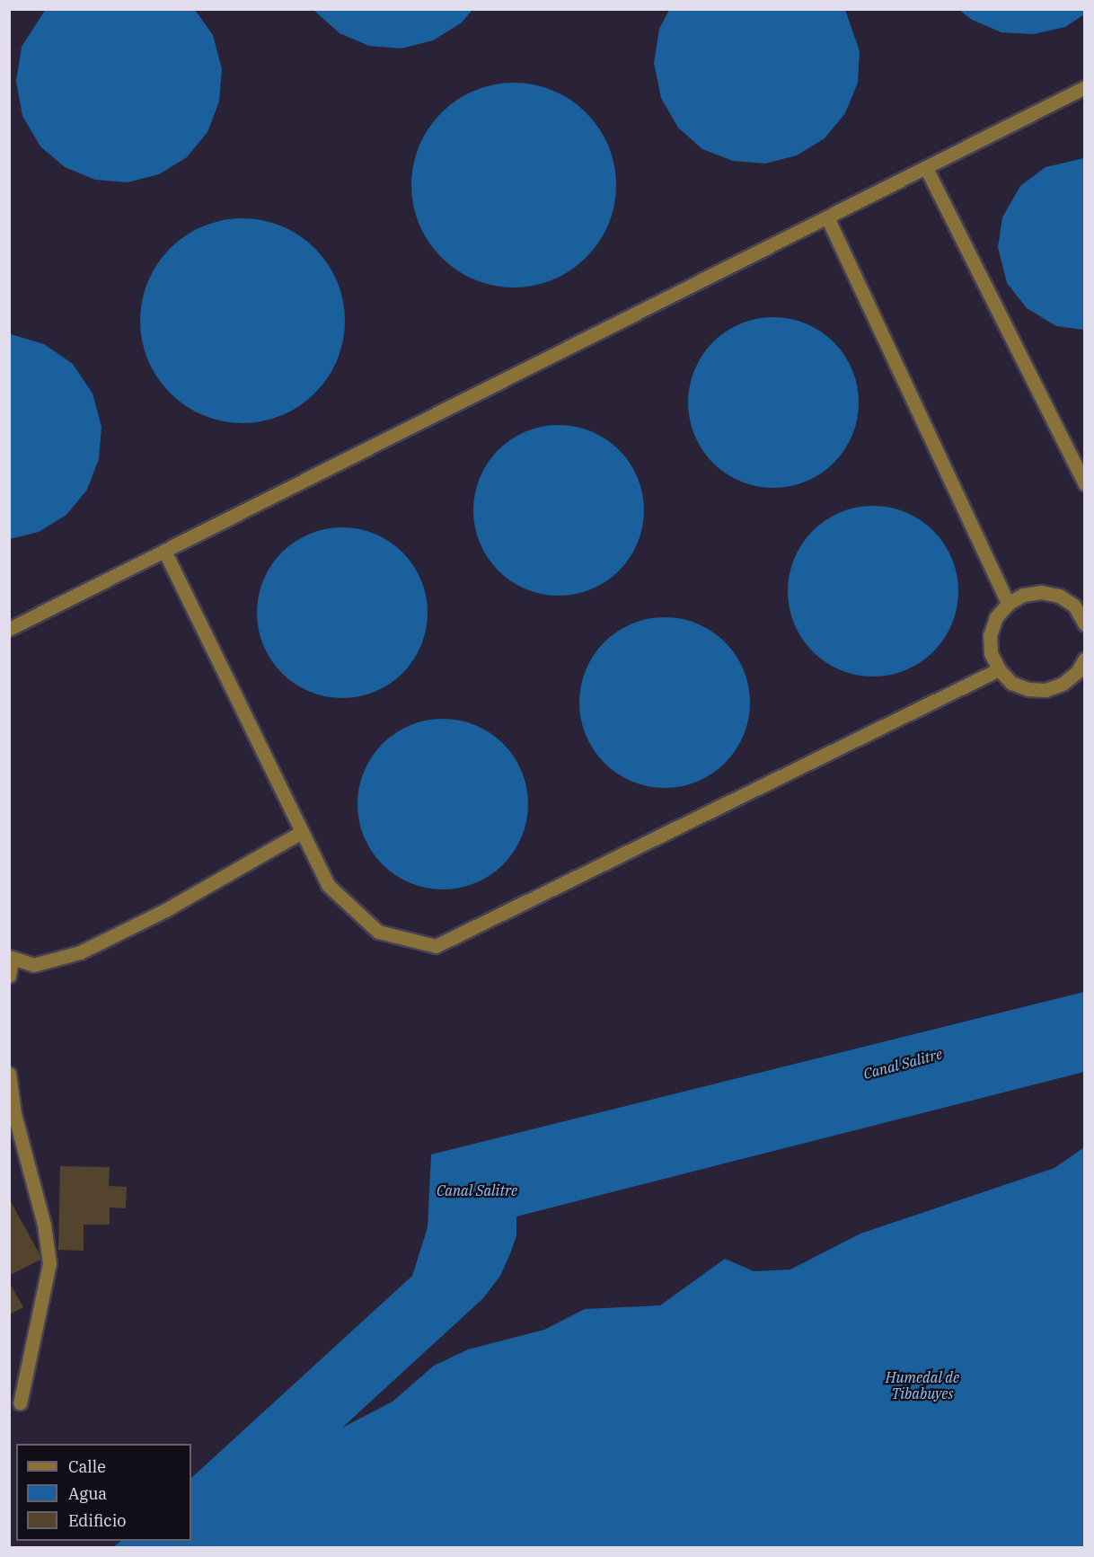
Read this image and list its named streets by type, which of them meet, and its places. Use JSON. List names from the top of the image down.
{
  "water": ["Canal Salitre", "Humedal de Tibabuyes"],
  "legend": ["Calle", "Agua", "Edificio"]
}
